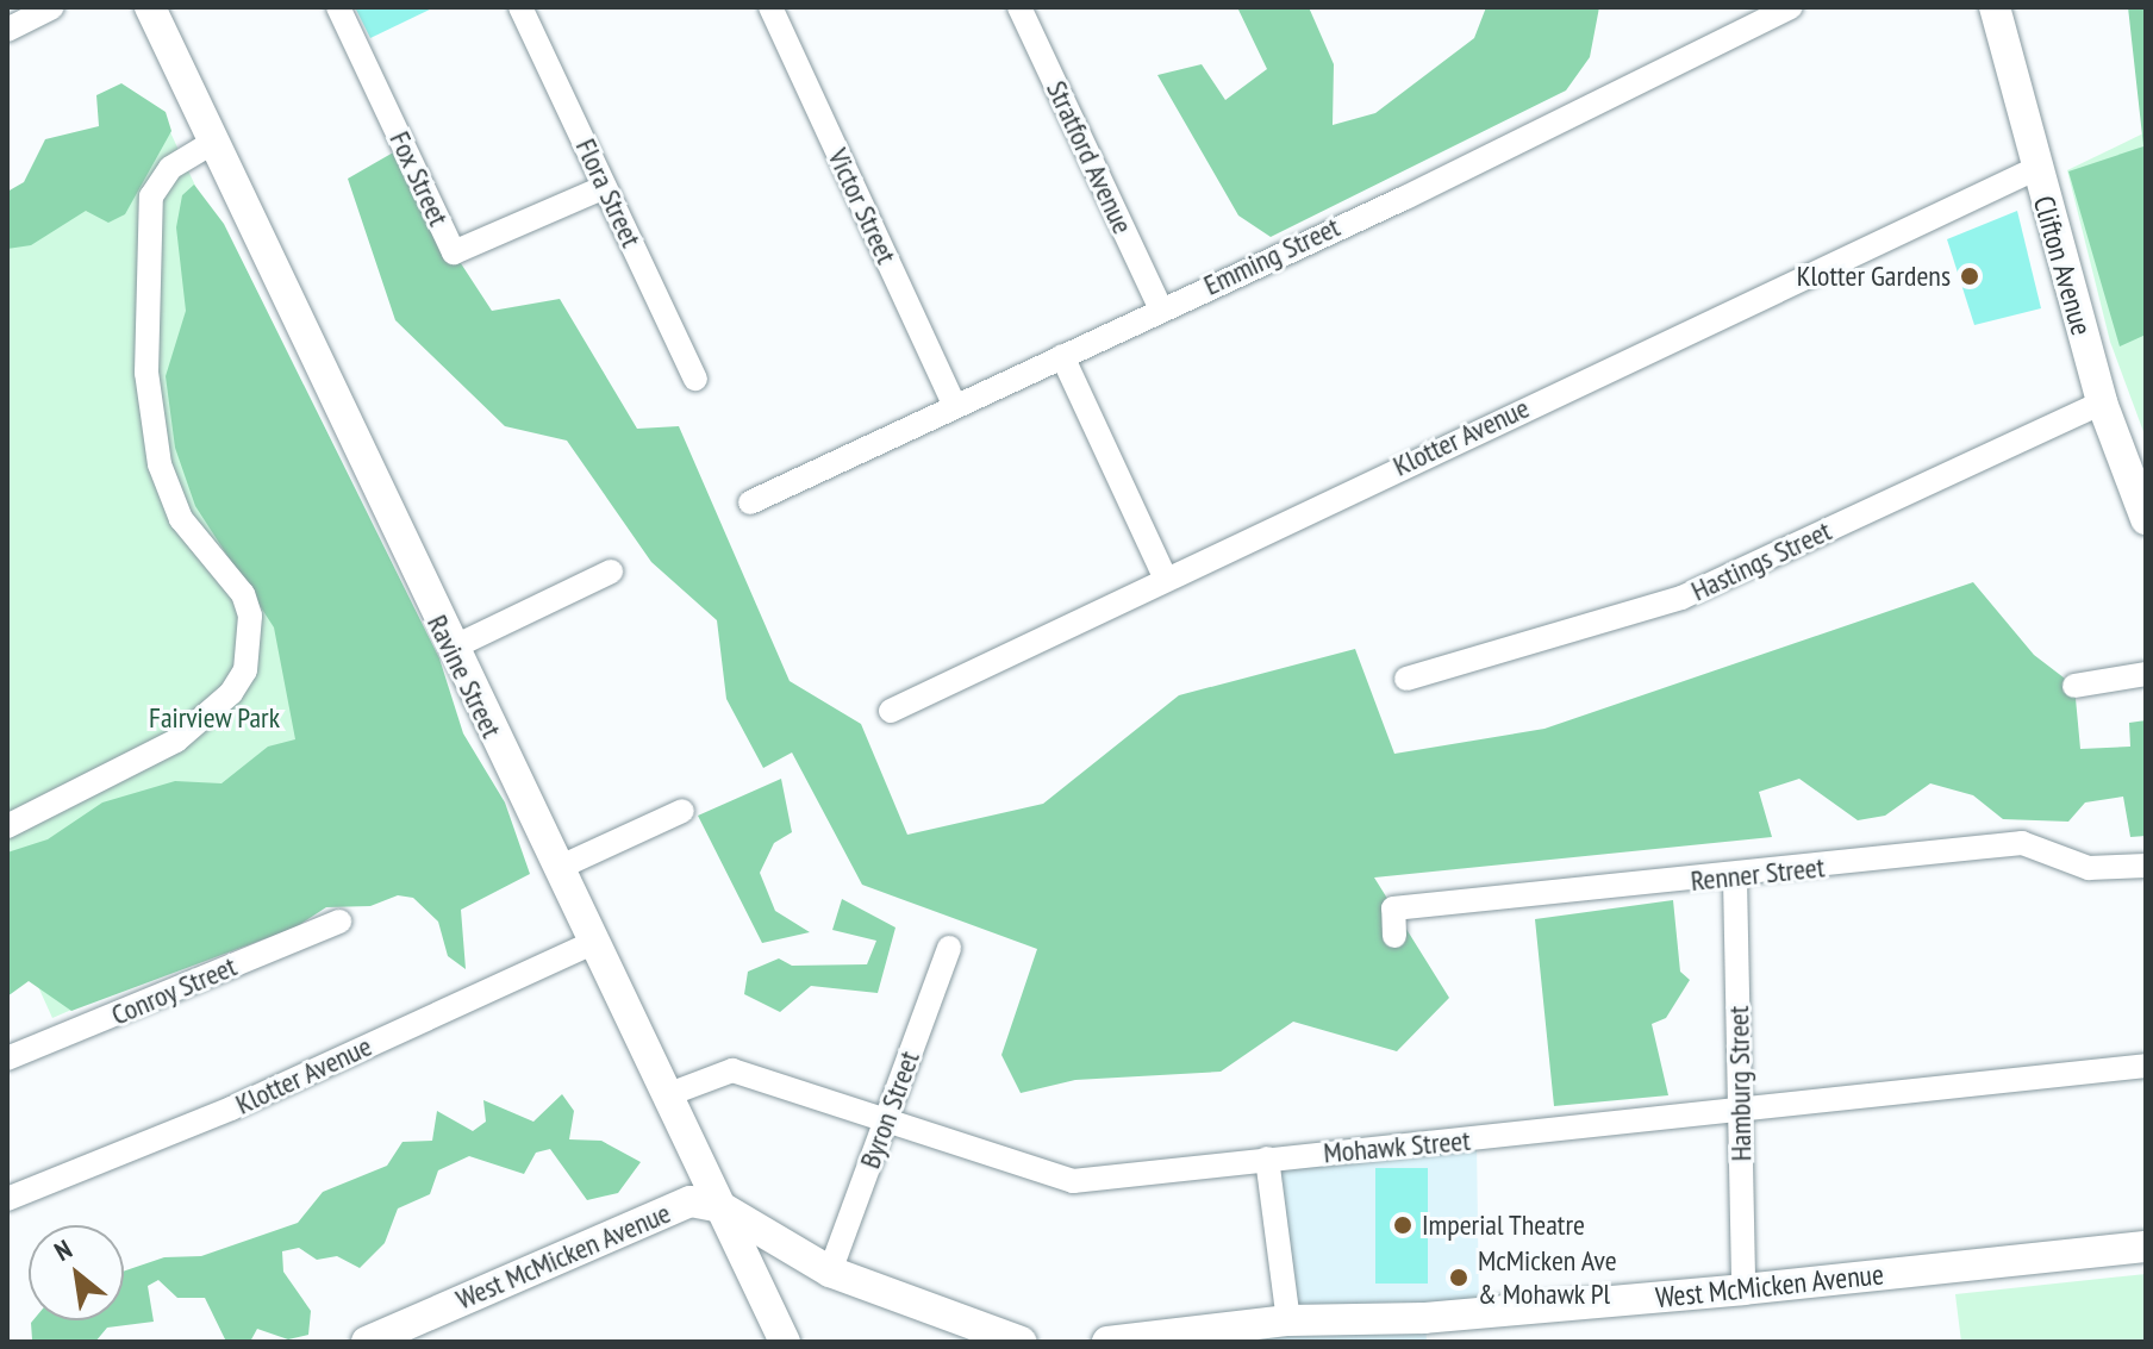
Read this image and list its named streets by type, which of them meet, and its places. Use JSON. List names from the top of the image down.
{
  "streets": {
    "street": [
      "Stratford Avenue",
      "Fox Street",
      "Flora Street",
      "Victor Street",
      "Emming Street",
      "Clifton Avenue",
      "Klotter Avenue",
      "Hastings Street",
      "Ravine Street",
      "Renner Street",
      "Conroy Street",
      "Hamburg Street",
      "Byron Street",
      "Mohawk Street",
      "West McMicken Avenue"
    ]
  },
  "crossings": [
    ["Stratford Avenue", "Emming Street"],
    ["Fox Street", "Flora Street"],
    ["Victor Street", "Emming Street"],
    ["Clifton Avenue", "Klotter Avenue"],
    ["Clifton Avenue", "Hastings Street"],
    ["Klotter Avenue", "Ravine Street"],
    ["Ravine Street", "Mohawk Street"],
    ["Ravine Street", "West McMicken Avenue"],
    ["Renner Street", "Hamburg Street"],
    ["Hamburg Street", "Mohawk Street"],
    ["Hamburg Street", "West McMicken Avenue"],
    ["Byron Street", "Mohawk Street"]
  ],
  "parks": ["Fairview Park"],
  "places": ["Klotter Gardens", "Imperial Theatre", "McMicken Ave & Mohawk Pl"],
  "north": "top left"
}
